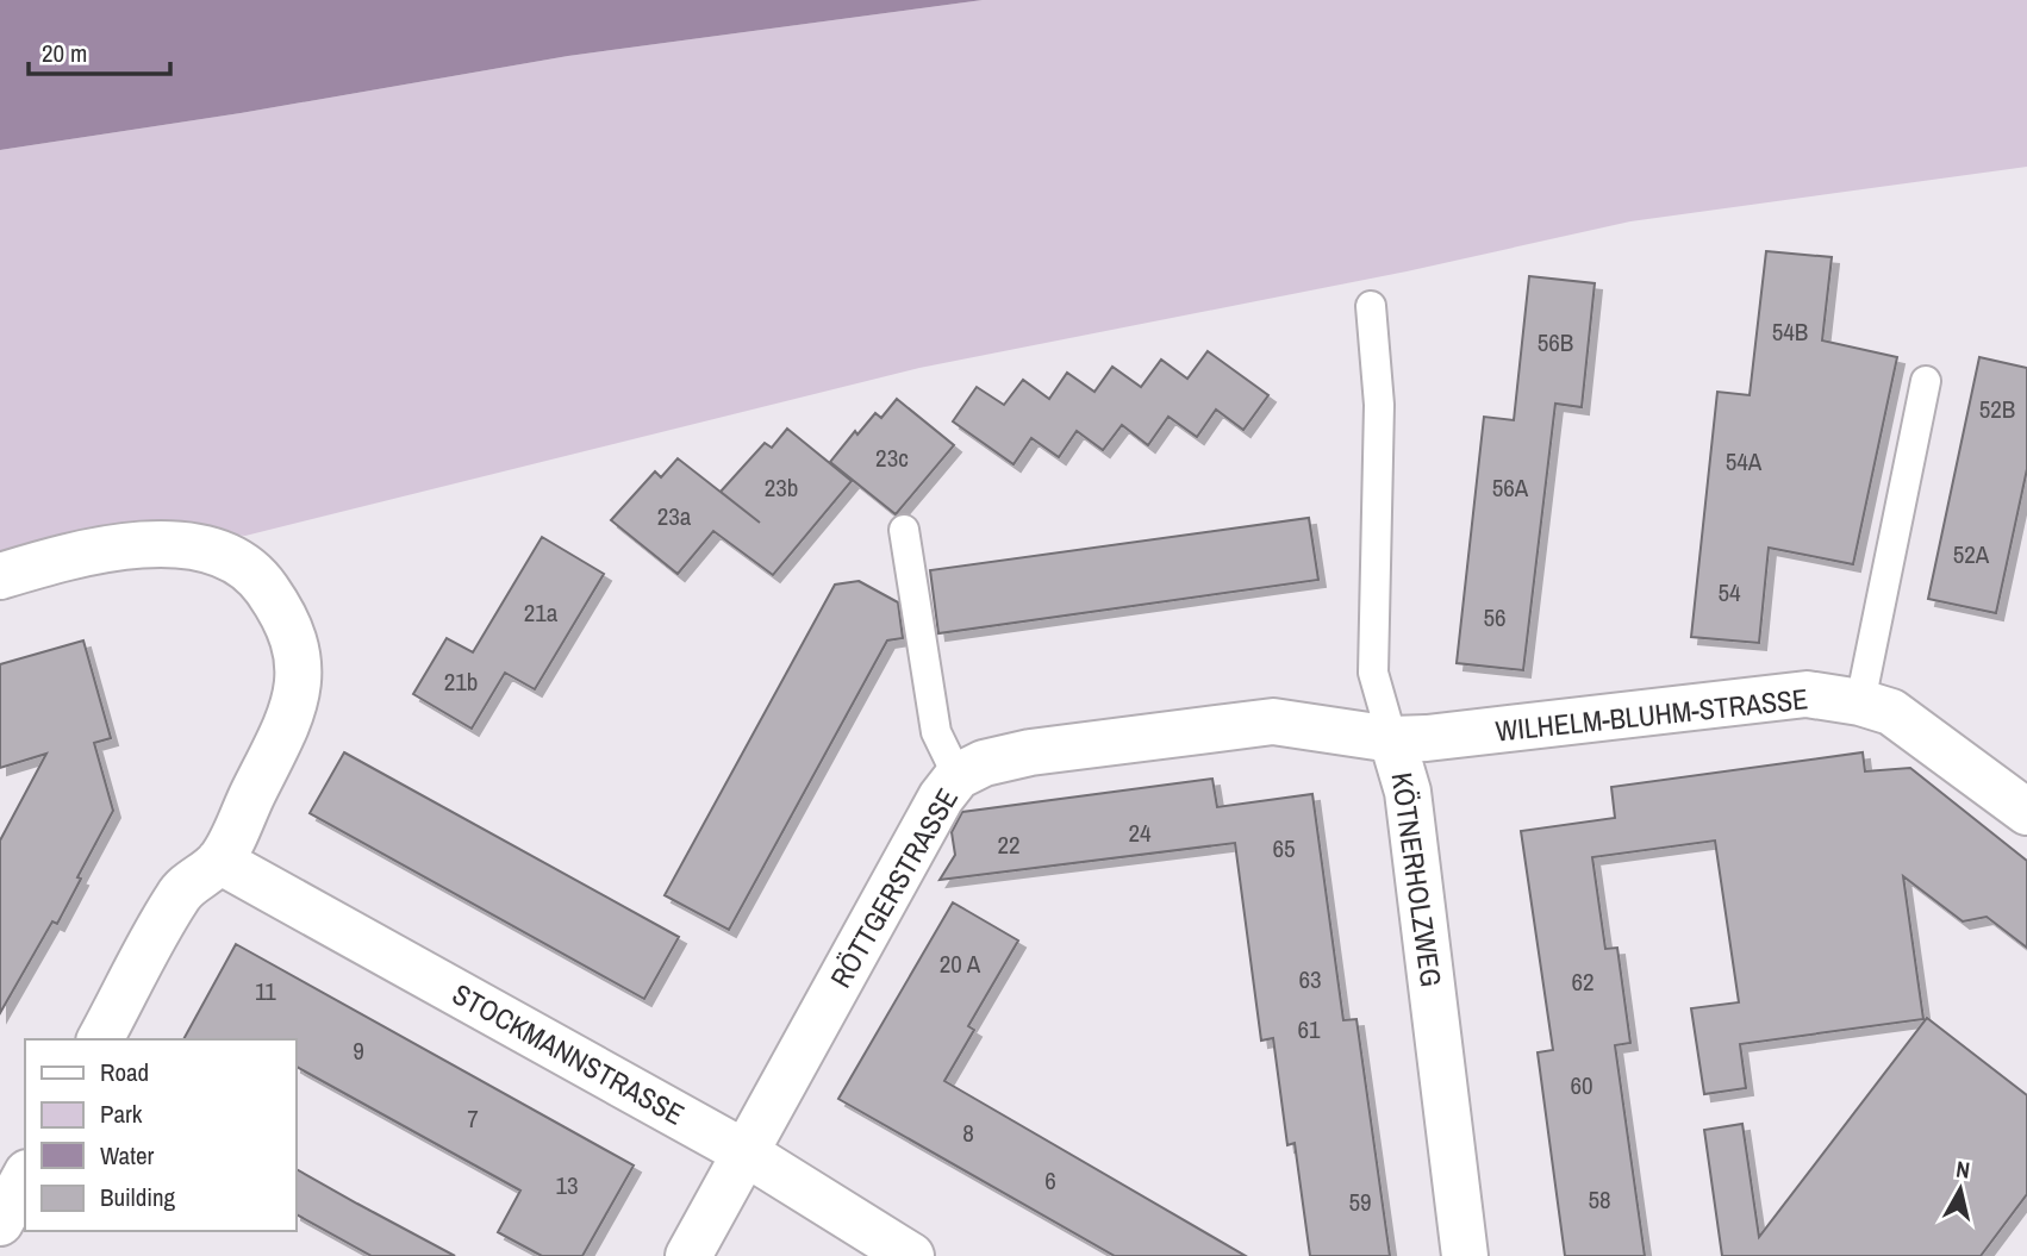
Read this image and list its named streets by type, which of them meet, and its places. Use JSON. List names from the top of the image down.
{
  "streets": {
    "street": [
      "WILHELM-BLUHM-STRASSE",
      "KÖTNERHOLZWEG",
      "RÖTTGERSTRASSE",
      "STOCKMANNSTRASSE"
    ]
  },
  "crossings": [
    ["WILHELM-BLUHM-STRASSE", "KÖTNERHOLZWEG"],
    ["WILHELM-BLUHM-STRASSE", "RÖTTGERSTRASSE"],
    ["KÖTNERHOLZWEG", "RÖTTGERSTRASSE"],
    ["RÖTTGERSTRASSE", "STOCKMANNSTRASSE"]
  ],
  "house_numbers": [
    "54B",
    "56B",
    "52B",
    "23c",
    "54A",
    "23b",
    "56A",
    "23a",
    "52A",
    "54",
    "21a",
    "56",
    "21b",
    "24",
    "22",
    "65",
    "20 A",
    "63",
    "62",
    "11",
    "61",
    "9",
    "60",
    "7",
    "8",
    "6",
    "13",
    "58",
    "59"
  ],
  "legend": [
    "Road",
    "Park",
    "Water",
    "Building"
  ],
  "scale_bar": "20 m",
  "north": "top"
}
